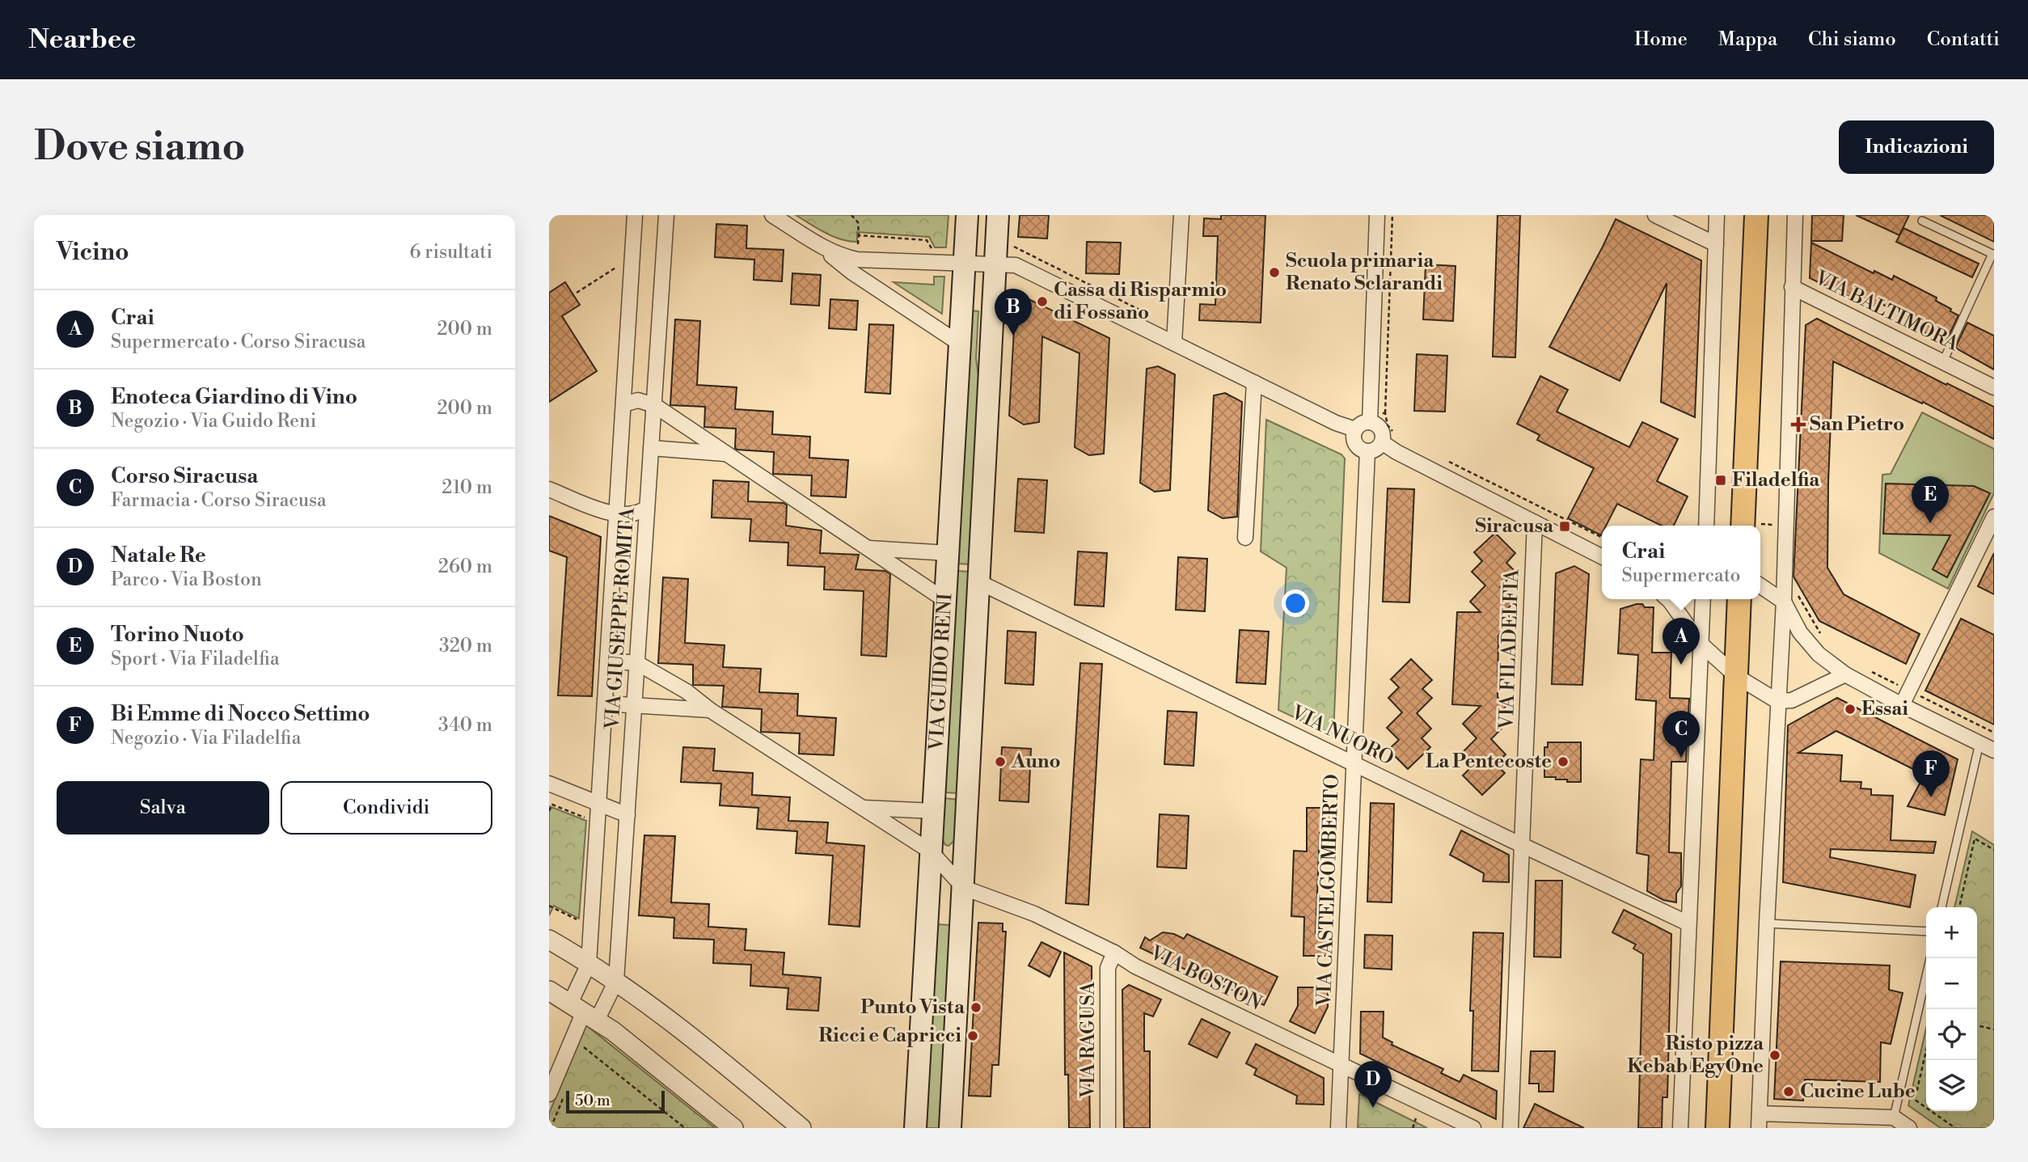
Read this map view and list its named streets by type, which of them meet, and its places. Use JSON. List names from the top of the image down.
{
  "streets": {
    "main road": ["VIA GUIDO RENI"],
    "street": [
      "VIA BALTIMORA",
      "VIA GIUSEPPE ROMITA",
      "VIA FILADELFIA",
      "VIA NUORO",
      "VIA CASTELGOMBERTO",
      "VIA BOSTON",
      "VIA RAGUSA"
    ]
  },
  "crossings": [
    ["VIA GIUSEPPE ROMITA", "VIA BOSTON"],
    ["VIA FILADELFIA", "VIA NUORO"],
    ["VIA GUIDO RENI", "VIA NUORO"],
    ["VIA GUIDO RENI", "VIA BOSTON"],
    ["VIA NUORO", "VIA CASTELGOMBERTO"],
    ["VIA CASTELGOMBERTO", "VIA BOSTON"],
    ["VIA BOSTON", "VIA RAGUSA"]
  ],
  "places": {
    "other": [
      "Scuola primaria Renato Sclarandi",
      "Cassa di Risparmio di Fossano",
      "Essai",
      "Auno",
      "La Pentecoste",
      "Punto Vista",
      "Ricci e Capricci",
      "Risto pizza Kebab EgyOne",
      "Cucine Lube"
    ],
    "health": ["San Pietro"],
    "transit": ["Filadelfia", "Siracusa"]
  },
  "scale_bar": "50 m",
  "page": {
    "header": "Nearbee",
    "nav": [
      "Home",
      "Mappa",
      "Chi siamo",
      "Contatti"
    ],
    "buttons": [
      "Indicazioni",
      ["Salva", "Condividi"]
    ],
    "title": "Dove siamo",
    "heading": ["Vicino", "6 risultati"],
    "list": [
      {
        "mark": "A",
        "name": "Crai",
        "note": "Supermercato · Corso Siracusa",
        "value": "200 m"
      },
      {
        "mark": "B",
        "name": "Enoteca Giardino di Vino",
        "note": "Negozio · Via Guido Reni",
        "value": "200 m"
      },
      {
        "mark": "C",
        "name": "Corso Siracusa",
        "note": "Farmacia · Corso Siracusa",
        "value": "210 m"
      },
      {
        "mark": "D",
        "name": "Natale Re",
        "note": "Parco · Via Boston",
        "value": "260 m"
      },
      {
        "mark": "E",
        "name": "Torino Nuoto",
        "note": "Sport · Via Filadelfia",
        "value": "320 m"
      },
      {
        "mark": "F",
        "name": "Bi Emme di Nocco Settimo",
        "note": "Negozio · Via Filadelfia",
        "value": "340 m"
      }
    ],
    "pins": [
      "B",
      "E",
      "A",
      "C",
      "F",
      "D"
    ],
    "popup": ["Crai", "Supermercato"],
    "map_buttons": ["+", "−"],
    "scale": "50 m"
  }
}
